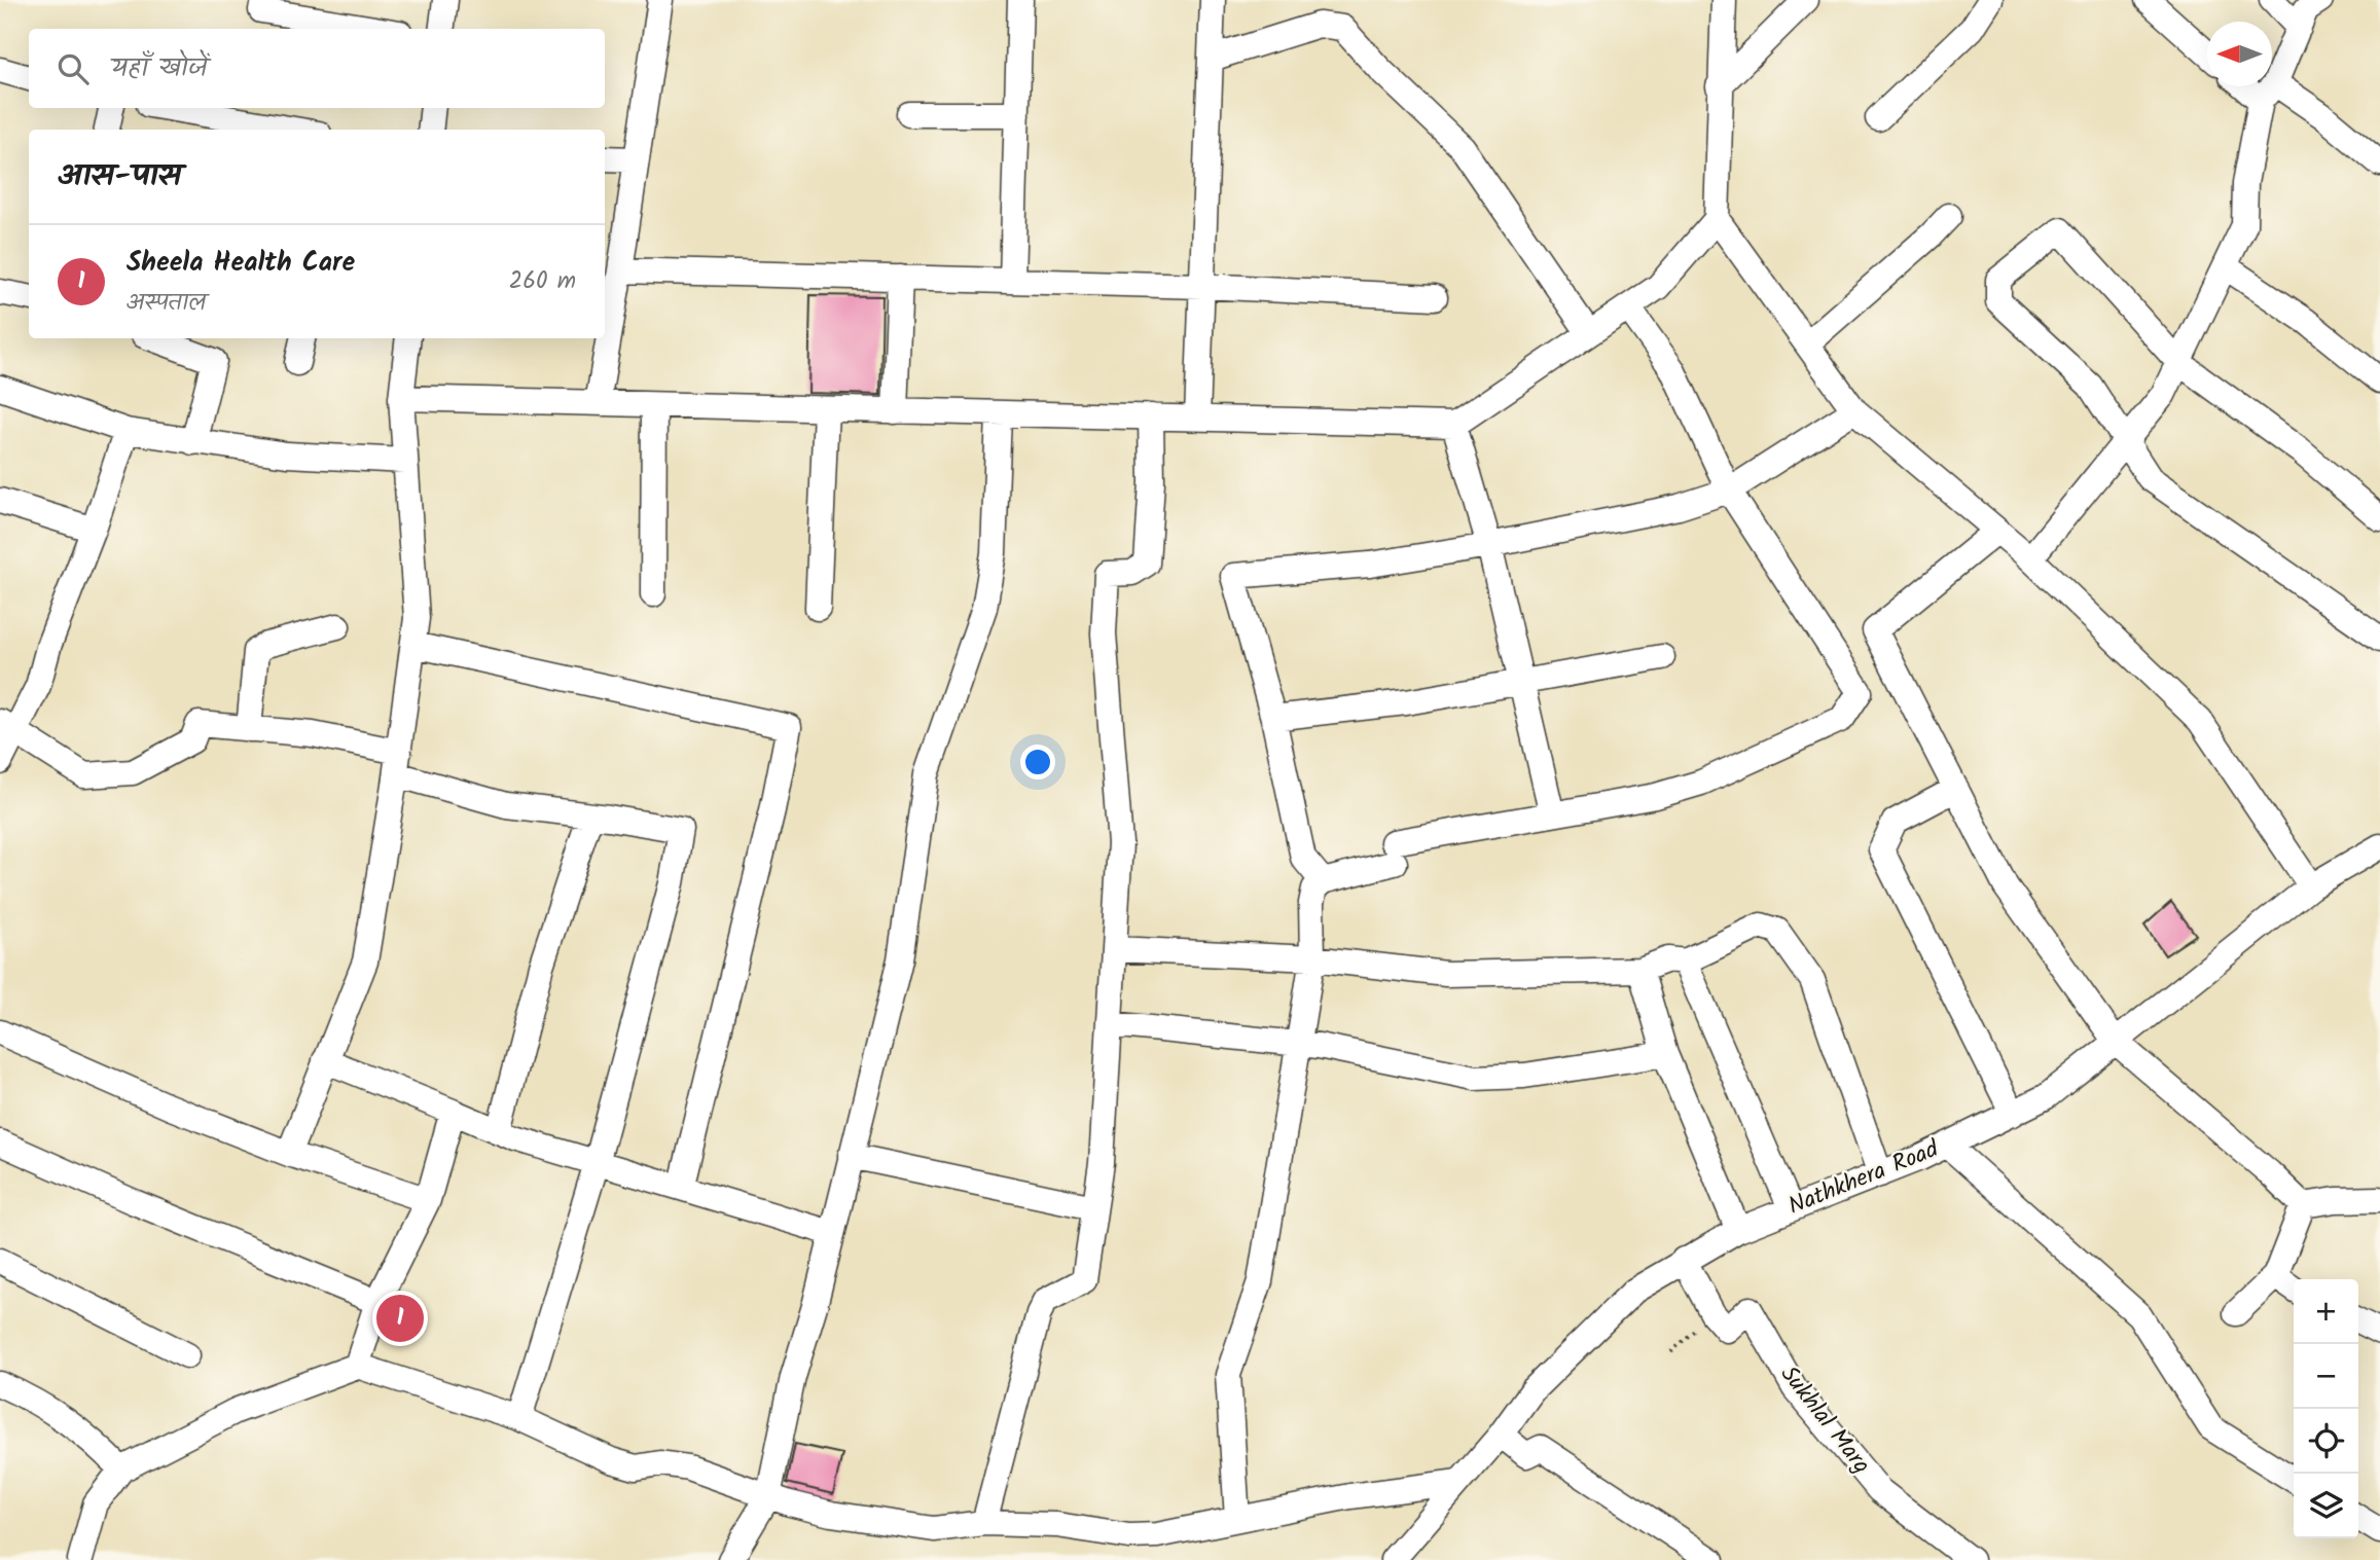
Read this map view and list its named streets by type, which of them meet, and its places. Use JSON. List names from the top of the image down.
{
  "streets": {
    "street": ["Nathkhera Road", "Sukhlal Marg"]
  },
  "north": "left",
  "page": {
    "search": "यहाँ खोजें",
    "heading": "आस-पास",
    "list": [
      {
        "mark": "1",
        "name": "Sheela Health Care",
        "note": "अस्पताल",
        "value": "260 m"
      }
    ],
    "map_buttons": ["+", "−"],
    "pins": "1"
  }
}
